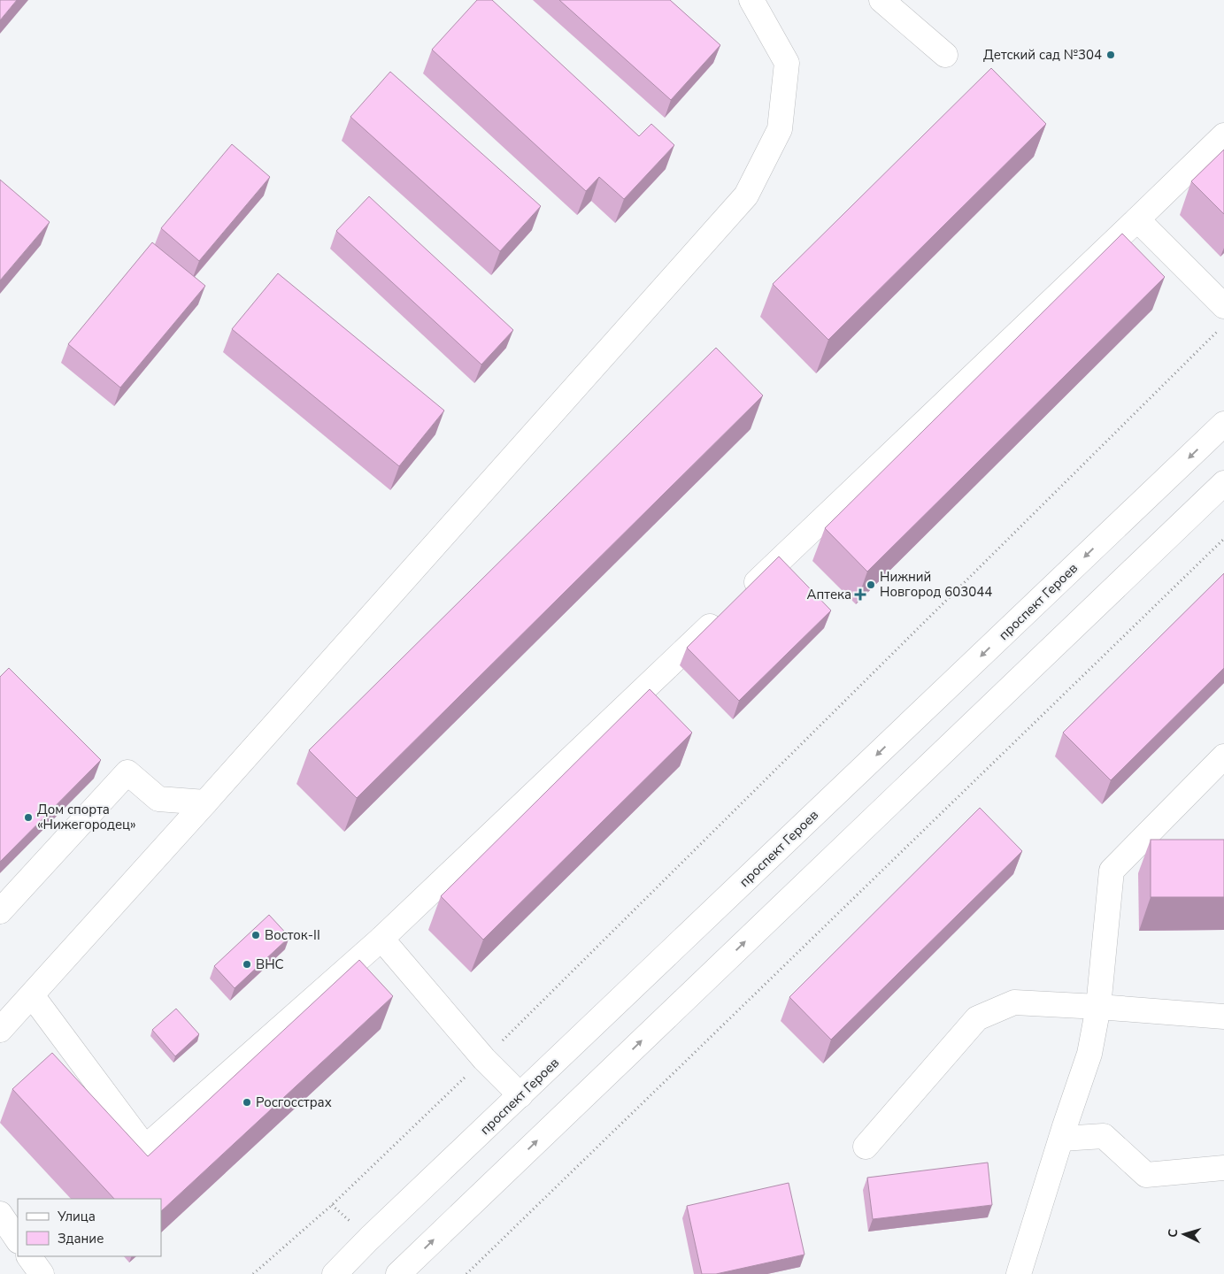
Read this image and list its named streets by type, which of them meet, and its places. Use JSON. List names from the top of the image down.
{
  "streets": {
    "main road": ["проспект Героев"]
  },
  "places": {
    "other": [
      "Детский сад №304",
      "Нижний Новгород 603044",
      "Дом спорта «Нижегородец»",
      "Восток-II",
      "ВНС",
      "Росгосстрах"
    ],
    "health": ["Аптека"]
  },
  "legend": ["Улица", "Здание"],
  "north": "left"
}
